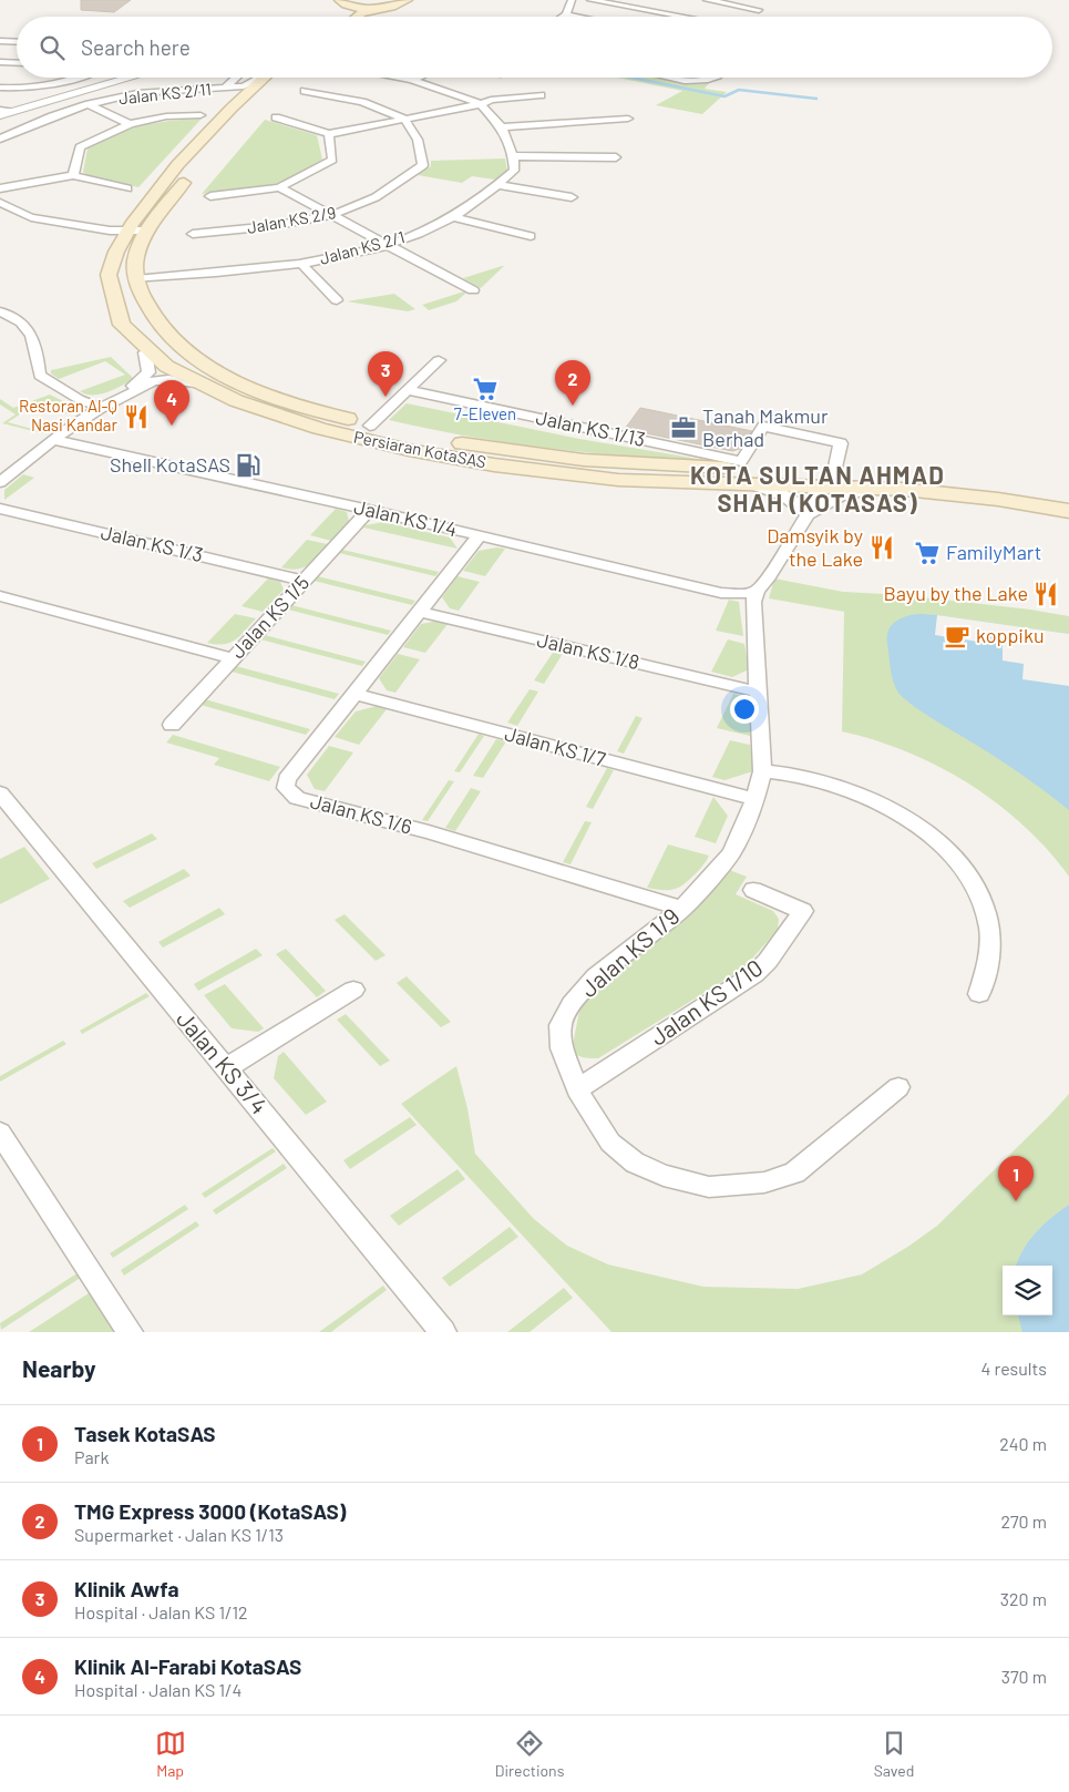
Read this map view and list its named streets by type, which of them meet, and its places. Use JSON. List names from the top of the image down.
{
  "streets": {
    "main road": ["Persiaran KotaSAS"],
    "street": [
      "Jalan KS 2/11",
      "Jalan KS 2/9",
      "Jalan KS 2/1",
      "Jalan KS 1/13",
      "Jalan KS 1/4",
      "Jalan KS 1/3",
      "Jalan KS 1/5",
      "Jalan KS 1/8",
      "Jalan KS 1/7",
      "Jalan KS 1/6",
      "Jalan KS 1/9",
      "Jalan KS 1/10",
      "Jalan KS 3/4"
    ]
  },
  "crossings": [
    ["Jalan KS 2/1", "Persiaran KotaSAS"],
    ["Jalan KS 1/13", "Persiaran KotaSAS"],
    ["Jalan KS 1/4", "Jalan KS 1/5"],
    ["Jalan KS 1/4", "Jalan KS 1/6"],
    ["Jalan KS 1/4", "Jalan KS 1/9"],
    ["Jalan KS 1/3", "Jalan KS 1/5"],
    ["Jalan KS 1/8", "Jalan KS 1/6"],
    ["Jalan KS 1/8", "Jalan KS 1/9"],
    ["Jalan KS 1/7", "Jalan KS 1/6"],
    ["Jalan KS 1/7", "Jalan KS 1/9"],
    ["Jalan KS 1/6", "Jalan KS 1/9"],
    ["Jalan KS 1/9", "Jalan KS 1/10"]
  ],
  "districts": ["KOTA SULTAN AHMAD SHAH (KOTASAS)"],
  "places": {
    "supermarket": ["7-Eleven", "FamilyMart"],
    "restaurant": ["Restoran Al-Q Nasi Kandar", "Damsyik by the Lake", "Bayu by the Lake"],
    "office": ["Tanah Makmur Berhad"],
    "fuel station": ["Shell KotaSAS"],
    "cafe": ["koppiku"]
  },
  "page": {
    "search": "Search here",
    "pins": [
      "3",
      "2",
      "4",
      "1"
    ],
    "heading": ["Nearby", "4 results"],
    "list": [
      {
        "mark": "1",
        "name": "Tasek KotaSAS",
        "note": "Park",
        "value": "240 m"
      },
      {
        "mark": "2",
        "name": "TMG Express 3000 (KotaSAS)",
        "note": "Supermarket · Jalan KS 1/13",
        "value": "270 m"
      },
      {
        "mark": "3",
        "name": "Klinik Awfa",
        "note": "Hospital · Jalan KS 1/12",
        "value": "320 m"
      },
      {
        "mark": "4",
        "name": "Klinik Al-Farabi KotaSAS",
        "note": "Hospital · Jalan KS 1/4",
        "value": "370 m"
      }
    ],
    "nav": ["Map", "Directions", "Saved"]
  }
}
